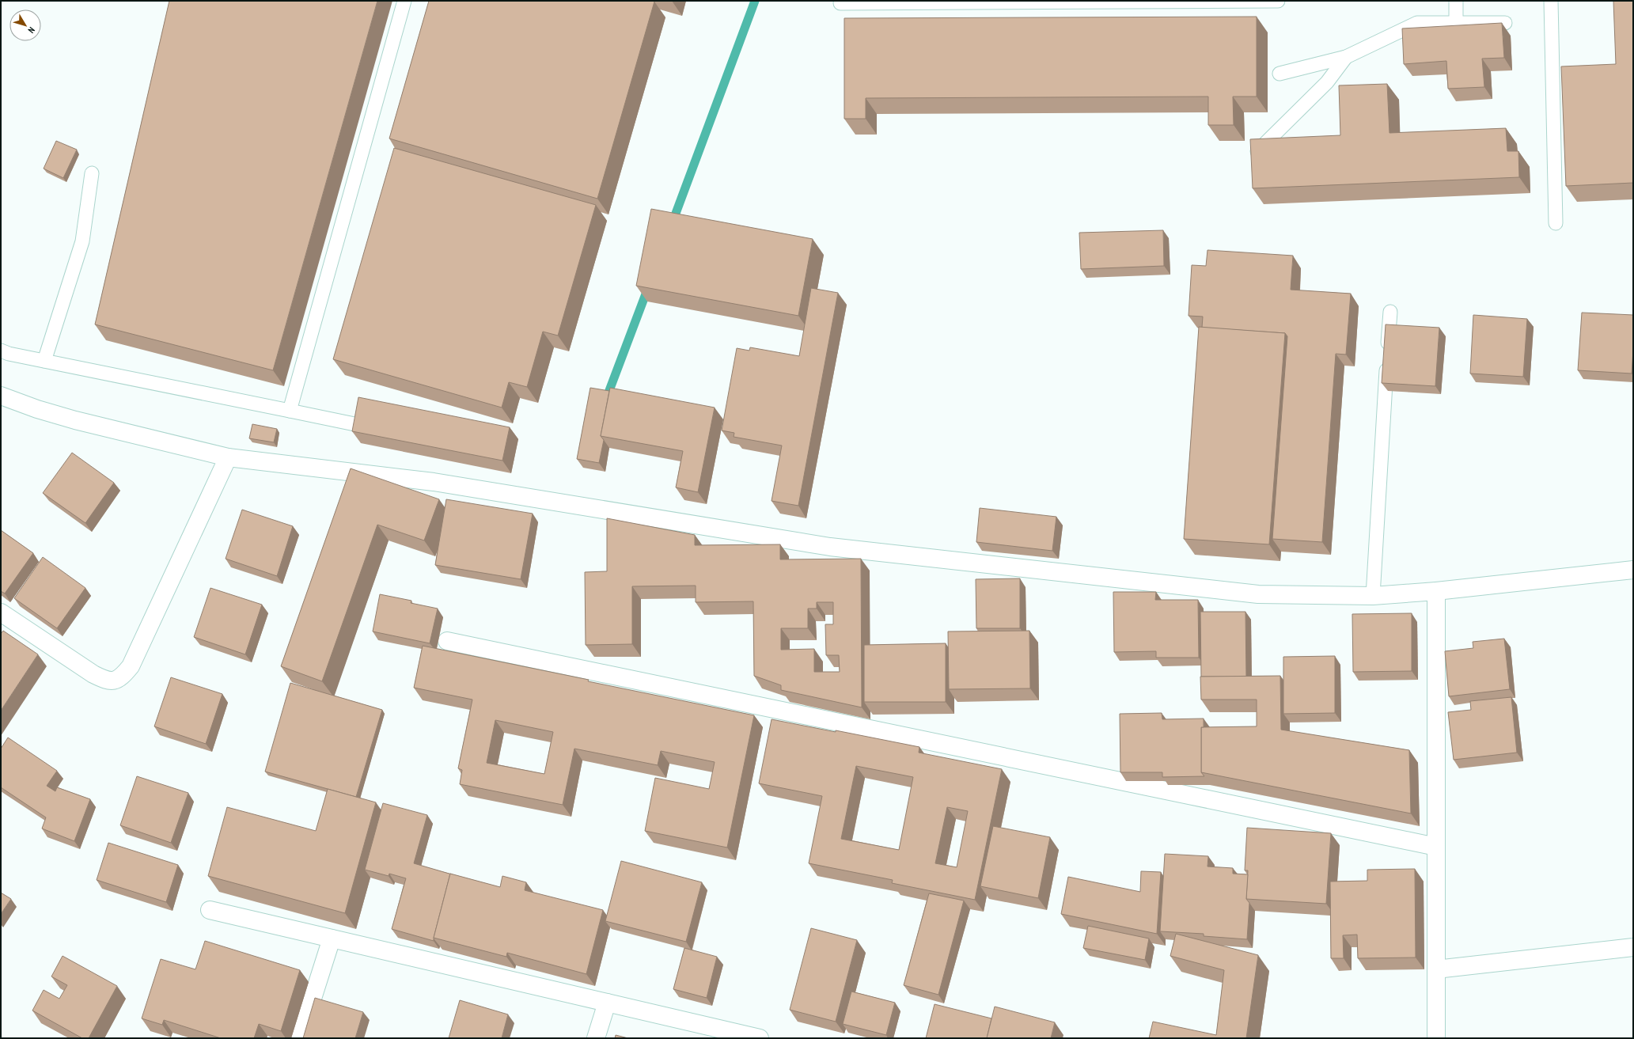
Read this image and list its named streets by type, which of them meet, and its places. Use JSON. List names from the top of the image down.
{
  "north": "bottom right"
}
